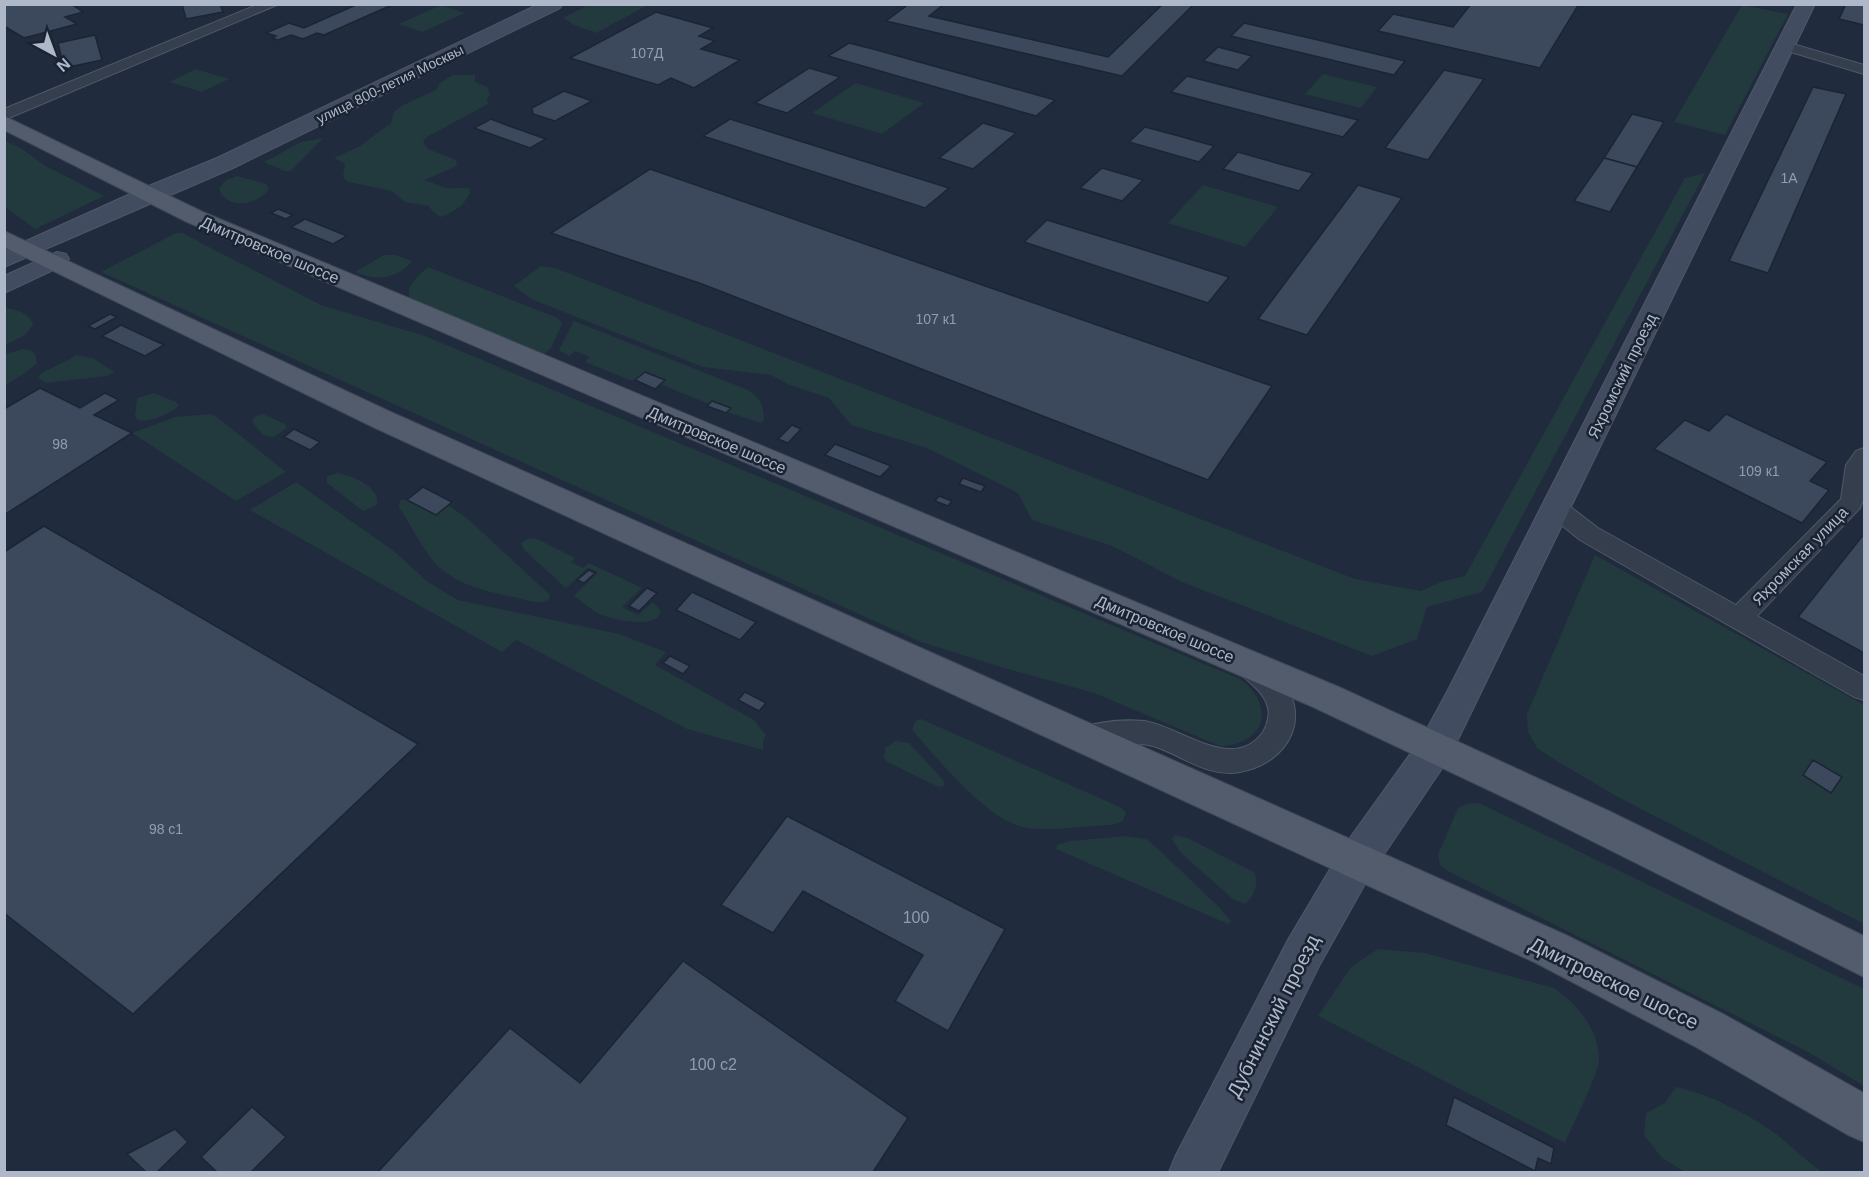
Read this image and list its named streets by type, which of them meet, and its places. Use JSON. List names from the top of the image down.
{
  "streets": {
    "main road": ["Дмитровское шоссе"],
    "street": [
      "улица 800-летия Москвы",
      "Яхромский проезд",
      "Яхромская улица",
      "Дубнинский проезд"
    ]
  },
  "crossings": [
    ["улица 800-летия Москвы", "Дмитровское шоссе"],
    ["Дмитровское шоссе", "Яхромский проезд"],
    ["Дмитровское шоссе", "Дубнинский проезд"]
  ],
  "house_numbers": [
    "107Д",
    "1А",
    "107 к1",
    "98",
    "109 к1",
    "98 с1",
    "100",
    "100 с2"
  ],
  "north": "bottom right"
}
